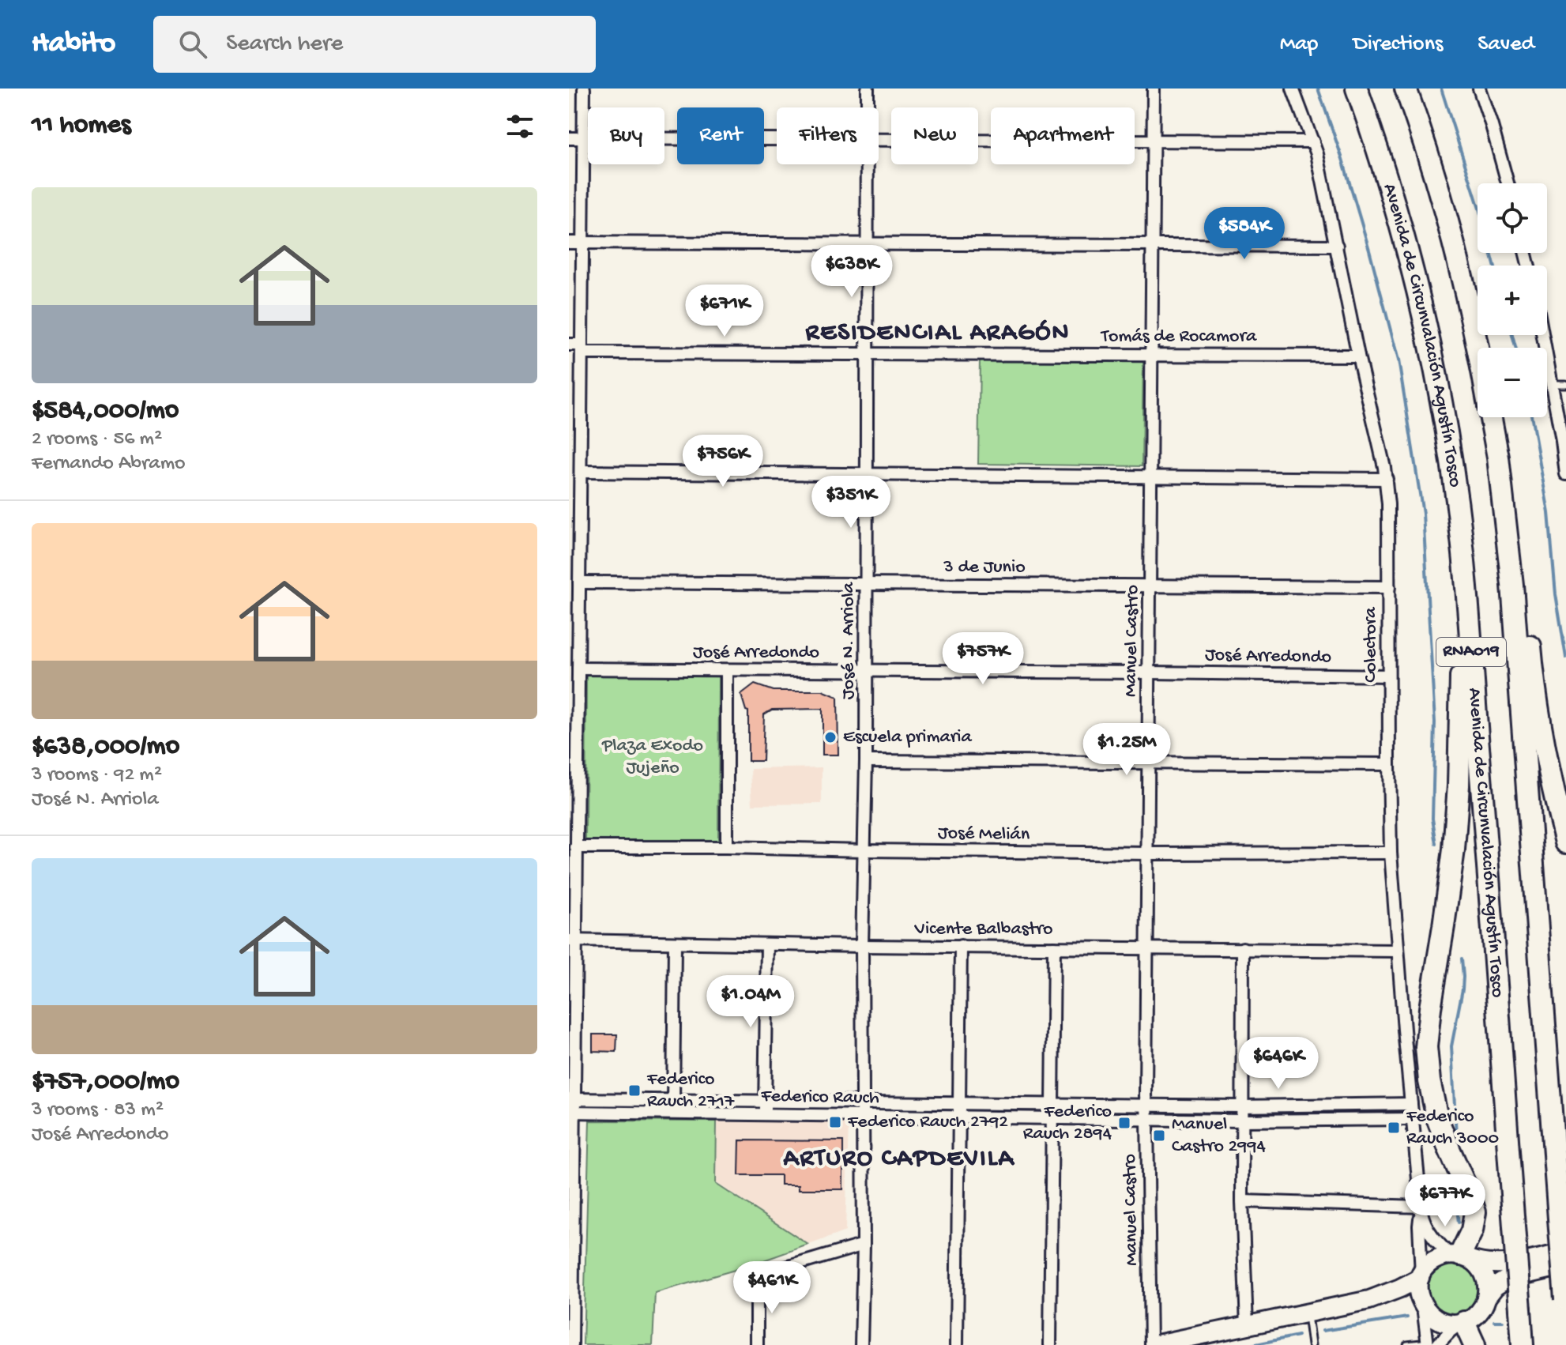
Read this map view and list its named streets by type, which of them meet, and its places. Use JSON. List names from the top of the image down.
{
  "streets": {
    "highway": ["Avenida de Circunvalación Agustín Tosco", "RNA019"],
    "street": [
      "Tomás de Rocamora",
      "3 de Junio",
      "José N. Arriola",
      "Manuel Castro",
      "Colectora",
      "José Arredondo",
      "José Melián",
      "Vicente Balbastro",
      "Federico Rauch"
    ]
  },
  "crossings": [
    ["Tomás de Rocamora", "José N. Arriola"],
    ["Tomás de Rocamora", "Manuel Castro"],
    ["Tomás de Rocamora", "Colectora"],
    ["3 de Junio", "José N. Arriola"],
    ["3 de Junio", "Manuel Castro"],
    ["3 de Junio", "Colectora"],
    ["José N. Arriola", "José Arredondo"],
    ["José N. Arriola", "José Melián"],
    ["José N. Arriola", "Vicente Balbastro"],
    ["José N. Arriola", "Federico Rauch"],
    ["Manuel Castro", "José Arredondo"],
    ["Manuel Castro", "José Melián"],
    ["Manuel Castro", "Vicente Balbastro"],
    ["Manuel Castro", "Federico Rauch"],
    ["Colectora", "José Arredondo"],
    ["Colectora", "José Melián"],
    ["Colectora", "Vicente Balbastro"],
    ["Colectora", "Federico Rauch"]
  ],
  "districts": ["RESIDENCIAL ARAGÓN", "ARTURO CAPDEVILA"],
  "parks": ["Plaza Exodo Jujeño"],
  "places": {
    "other": ["Escuela primaria"],
    "transit": [
      "Federico Rauch 2717",
      "Federico Rauch 2792",
      "Federico Rauch 2894",
      "Federico Rauch 3000",
      "Manuel Castro 2994"
    ]
  },
  "page": {
    "header": "Habito",
    "search": "Search here",
    "nav": ["Map", "Directions", "Saved"],
    "heading": "11 homes",
    "chip": [
      "Buy",
      "Rent",
      "Filters",
      "New",
      "Apartment"
    ],
    "list": [
      {
        "name": "$584,000/mo",
        "note": "2 rooms · 56 m² · Fernando Abramo"
      },
      {
        "name": "$638,000/mo",
        "note": "3 rooms · 92 m² · José N. Arriola"
      },
      {
        "name": "$757,000/mo",
        "note": "3 rooms · 83 m² · José Arredondo"
      }
    ],
    "map_buttons": ["+", "−"],
    "price": [
      "$584K",
      "$638K",
      "$671K",
      "$756K",
      "$351K",
      "$757K",
      "$1.25M",
      "$1.04M",
      "$646K",
      "$677K",
      "$461K"
    ]
  }
}
